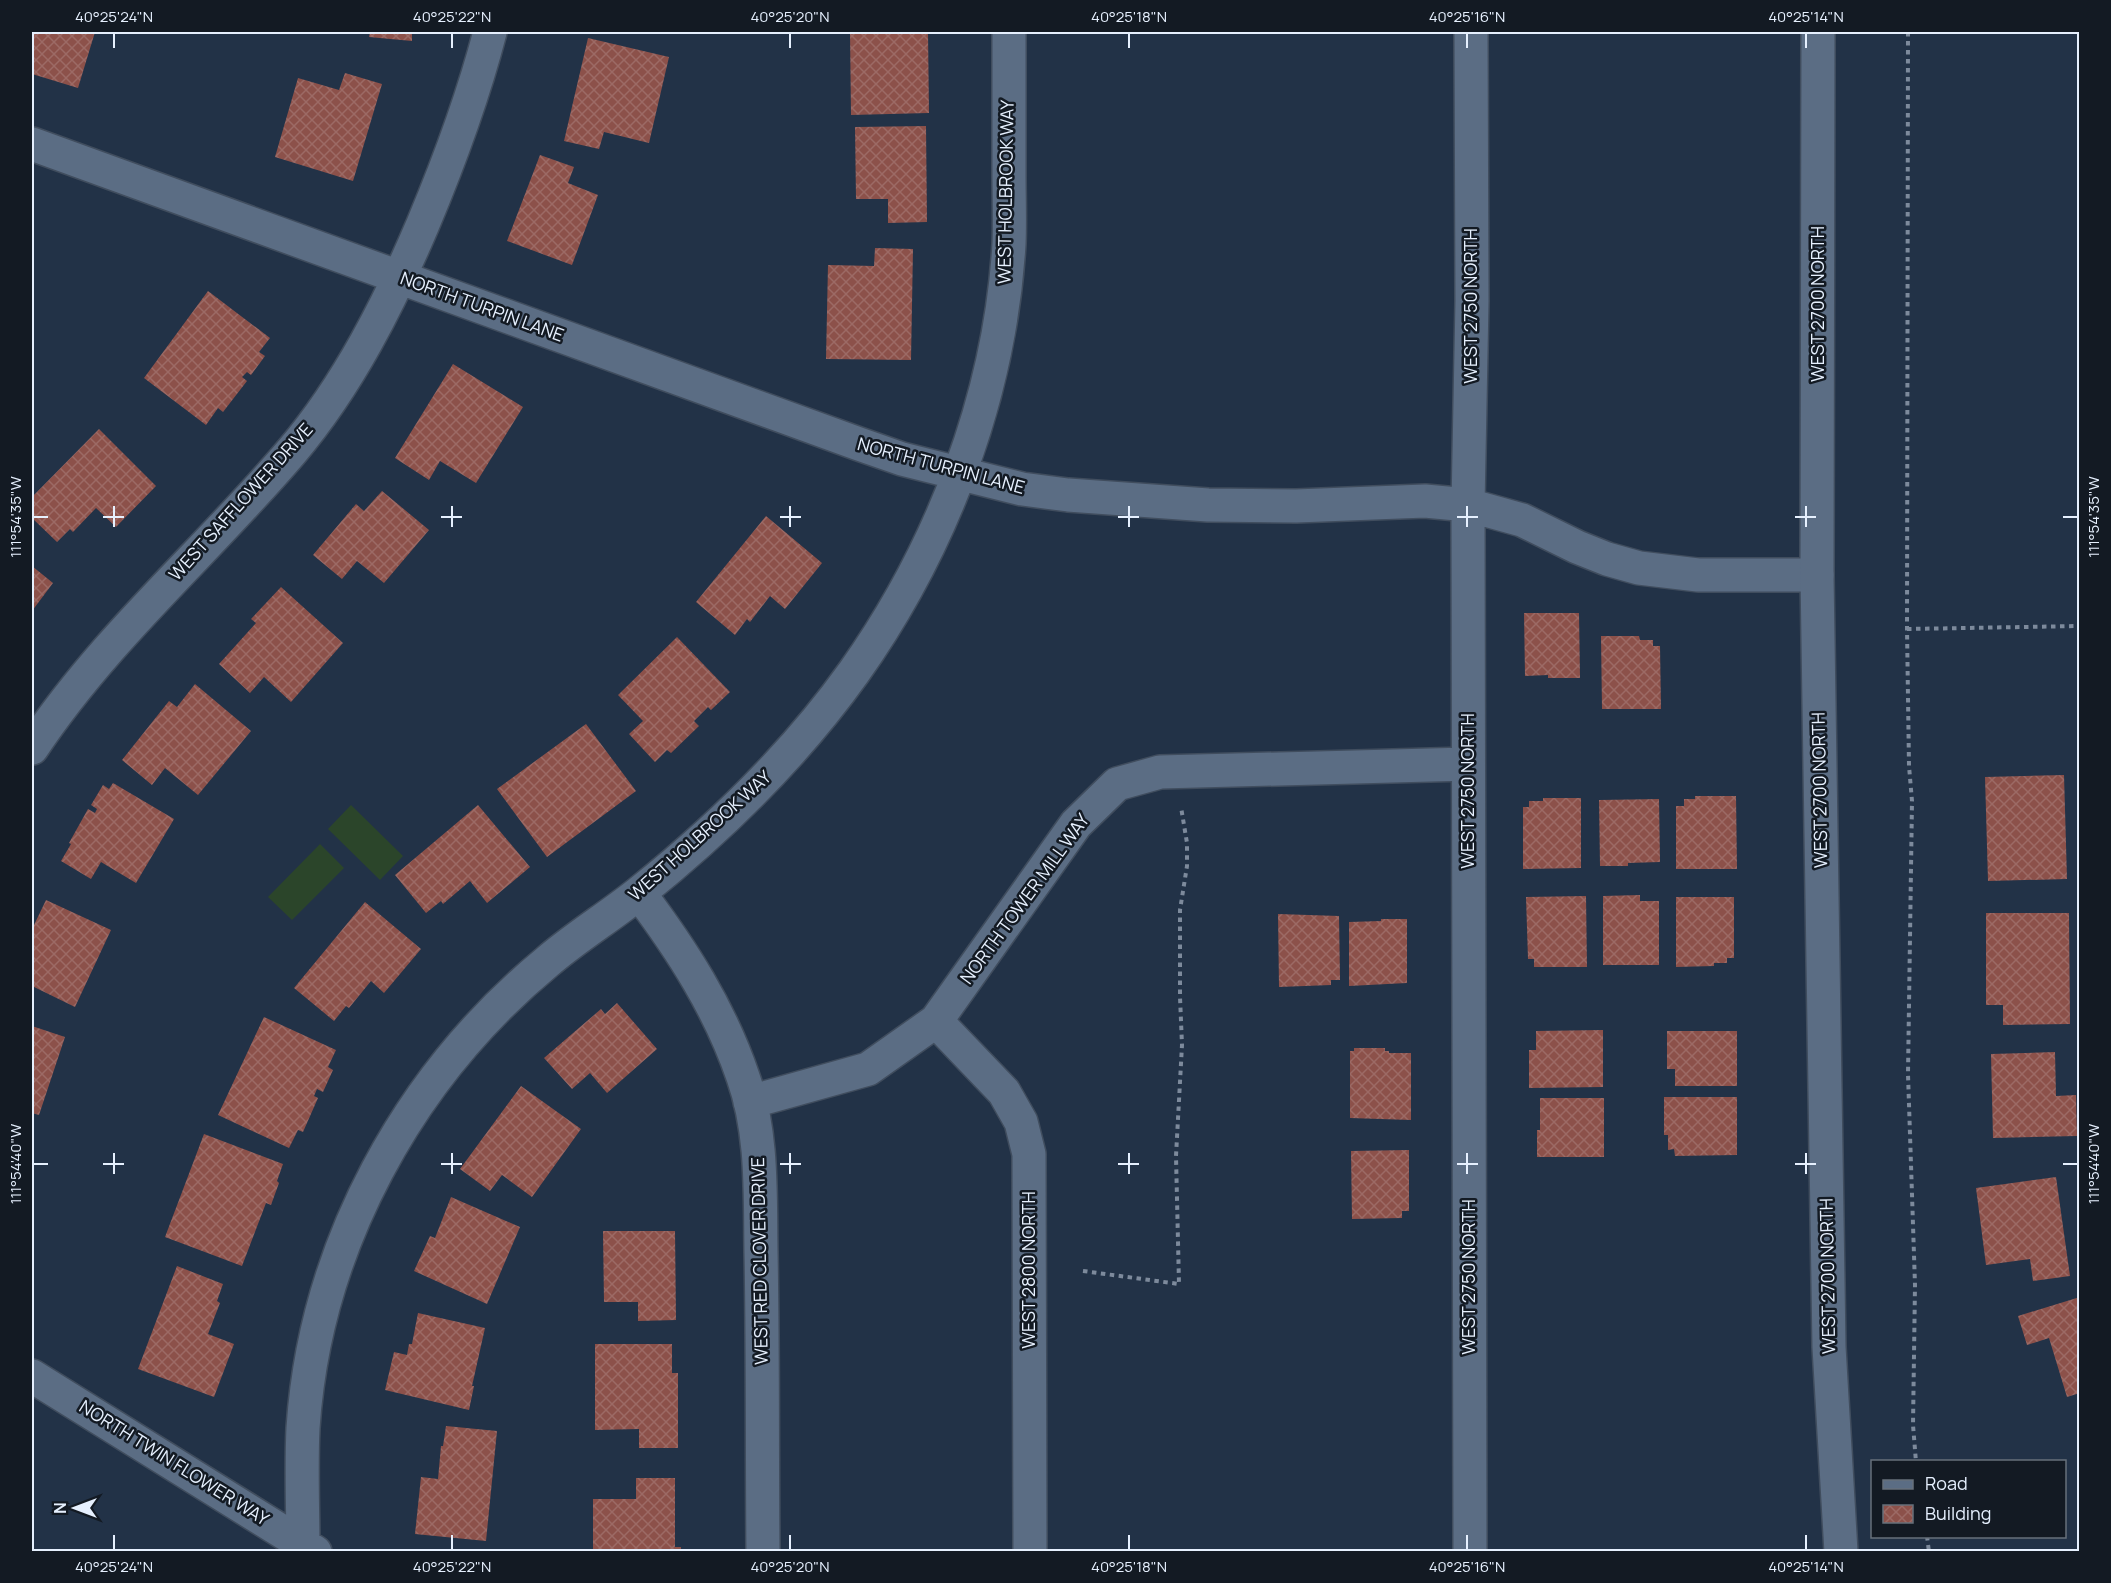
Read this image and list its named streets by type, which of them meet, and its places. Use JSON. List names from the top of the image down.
{
  "streets": {
    "street": [
      "WEST HOLBROOK WAY",
      "WEST 2700 NORTH",
      "WEST 2750 NORTH",
      "NORTH TURPIN LANE",
      "WEST SAFFLOWER DRIVE",
      "NORTH TOWER MILL WAY",
      "WEST RED CLOVER DRIVE",
      "WEST 2800 NORTH",
      "NORTH TWIN FLOWER WAY"
    ]
  },
  "crossings": [
    ["WEST HOLBROOK WAY", "NORTH TURPIN LANE"],
    ["WEST HOLBROOK WAY", "WEST RED CLOVER DRIVE"],
    ["WEST HOLBROOK WAY", "NORTH TWIN FLOWER WAY"],
    ["WEST 2700 NORTH", "NORTH TURPIN LANE"],
    ["WEST 2750 NORTH", "NORTH TURPIN LANE"],
    ["WEST 2750 NORTH", "NORTH TOWER MILL WAY"],
    ["NORTH TURPIN LANE", "WEST SAFFLOWER DRIVE"],
    ["NORTH TOWER MILL WAY", "WEST RED CLOVER DRIVE"],
    ["NORTH TOWER MILL WAY", "WEST 2800 NORTH"]
  ],
  "legend": ["Road", "Building"],
  "north": "left",
  "coordinates": [
    "40°25'24\"N",
    "40°25'22\"N",
    "40°25'20\"N",
    "40°25'18\"N",
    "40°25'16\"N",
    "40°25'14\"N",
    "111°54'35\"W",
    "111°54'40\"W"
  ]
}
